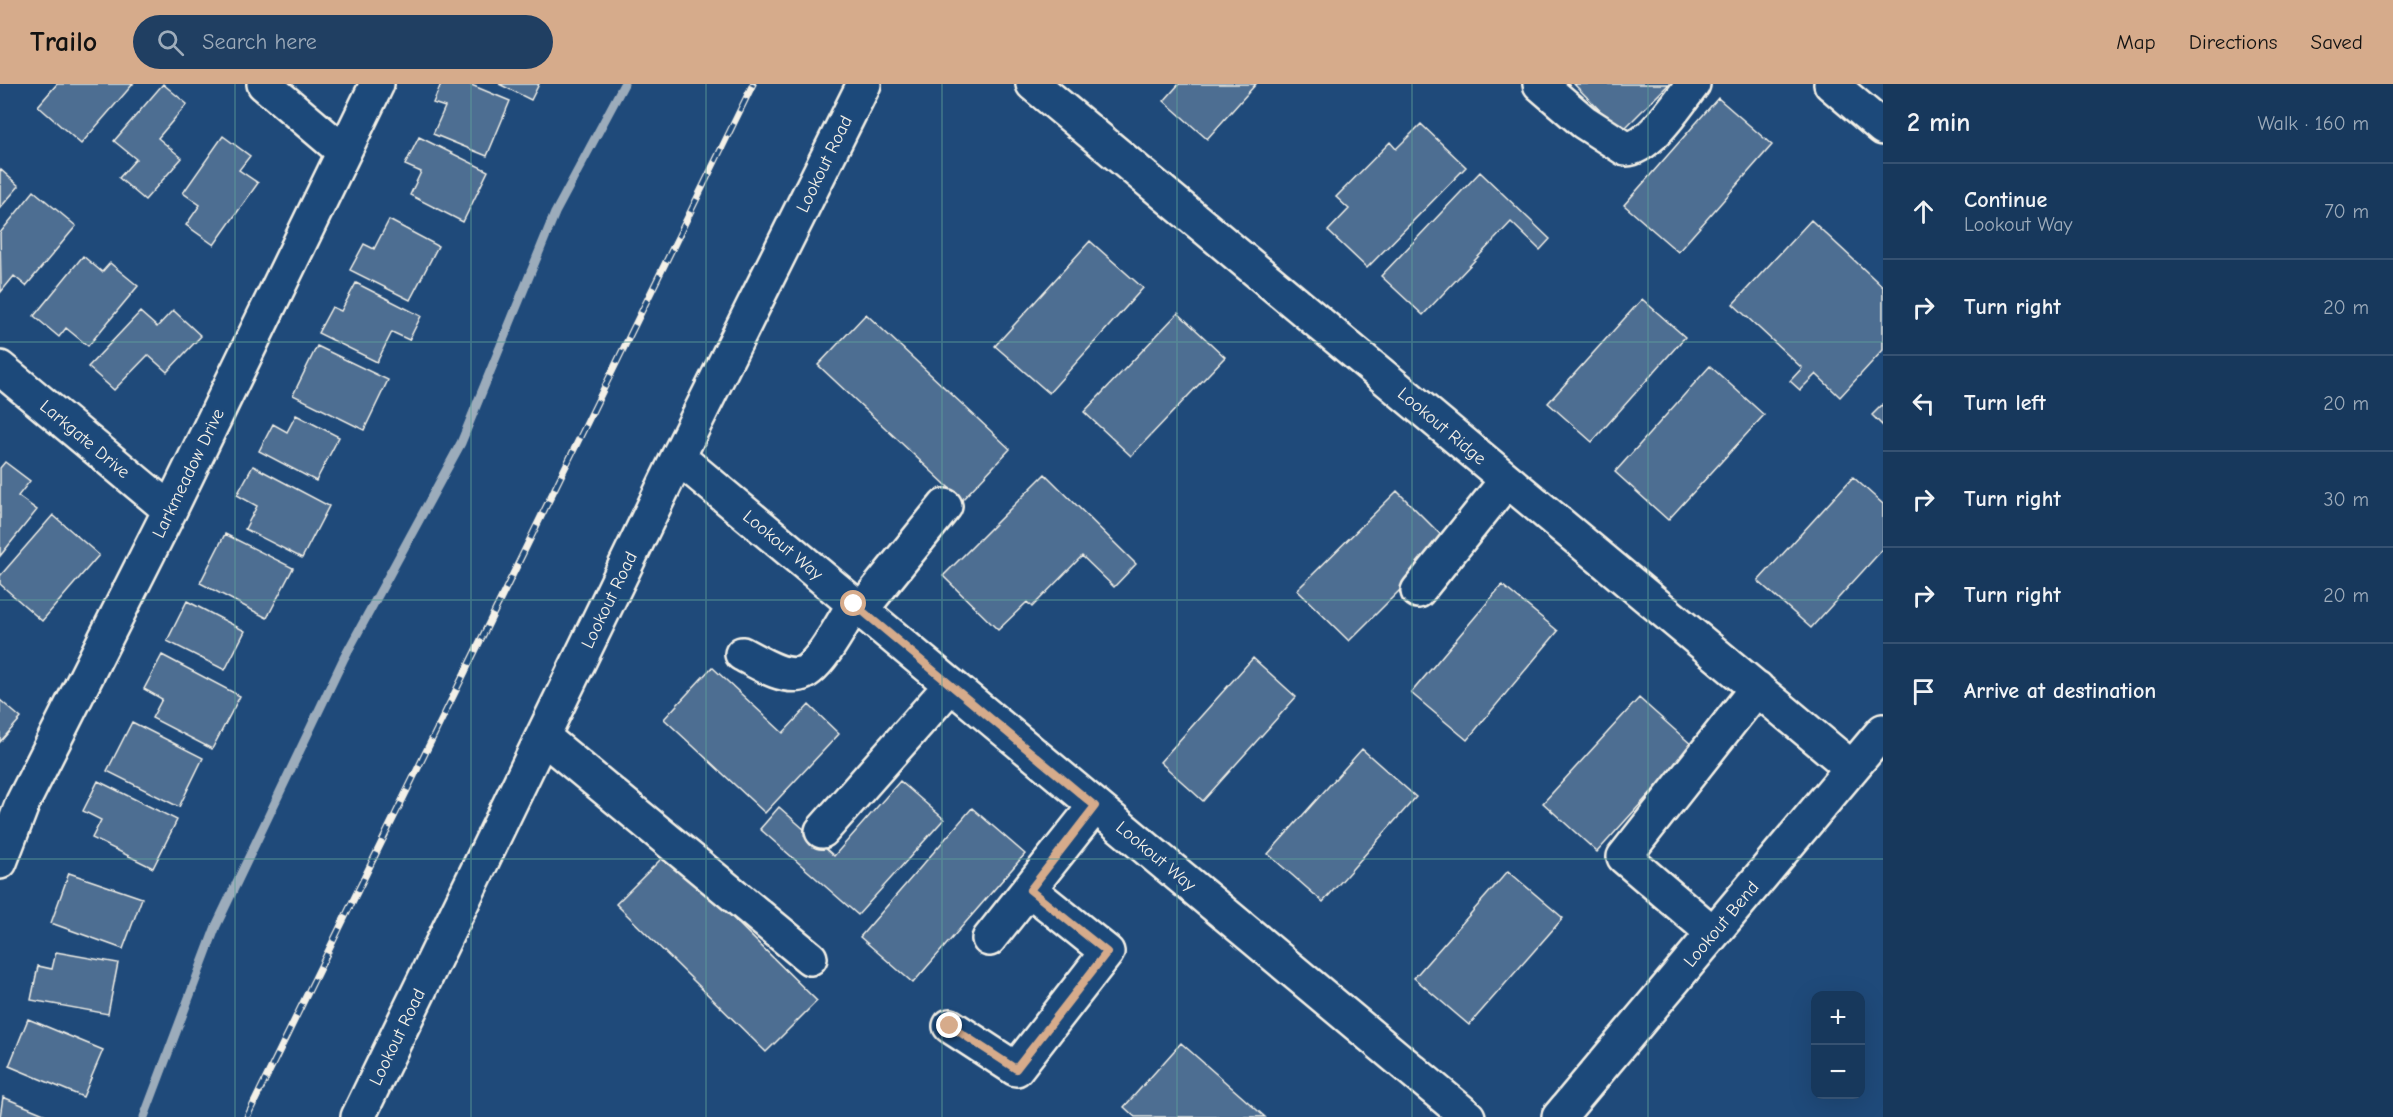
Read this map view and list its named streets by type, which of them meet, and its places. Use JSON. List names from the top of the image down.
{
  "streets": {
    "street": [
      "Lookout Road",
      "Lookout Ridge",
      "Larkgate Drive",
      "Larkmeadow Drive",
      "Lookout Way",
      "Lookout Bend"
    ]
  },
  "crossings": [
    ["Lookout Road", "Lookout Way"],
    ["Lookout Ridge", "Lookout Bend"],
    ["Larkgate Drive", "Larkmeadow Drive"]
  ],
  "page": {
    "header": "Trailo",
    "search": "Search here",
    "nav": ["Map", "Directions", "Saved"],
    "heading": ["2 min", "Walk · 160 m"],
    "list": [
      ["Continue", "Lookout Way", "70 m"],
      ["Turn right", "20 m"],
      ["Turn left", "20 m"],
      ["Turn right", "30 m"],
      ["Turn right", "20 m"],
      "Arrive at destination"
    ],
    "map_buttons": ["+", "−"]
  }
}
